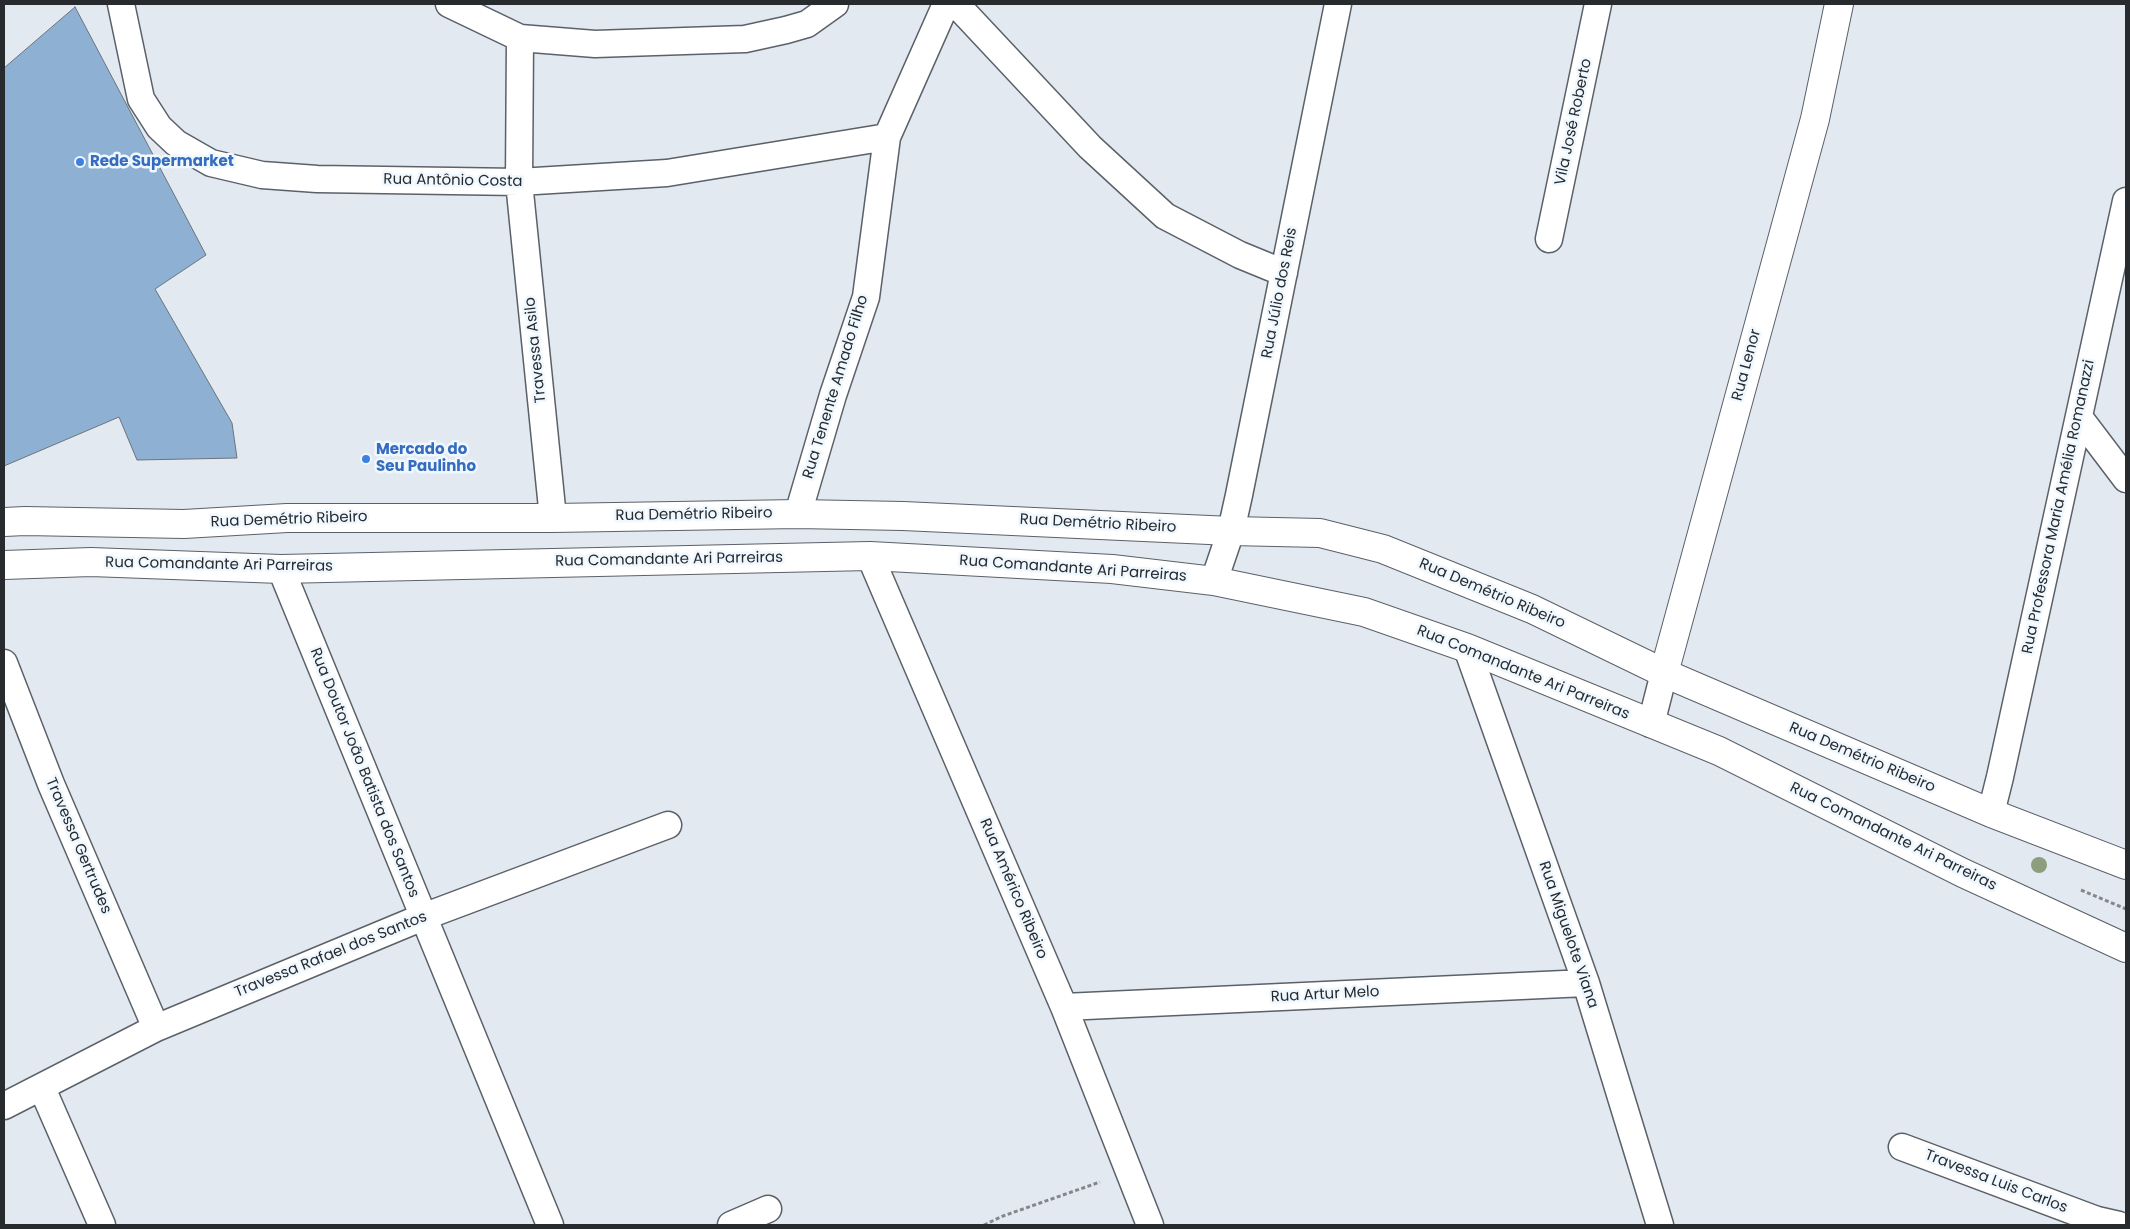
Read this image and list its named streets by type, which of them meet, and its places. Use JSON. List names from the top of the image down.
{
  "streets": {
    "main road": ["Rua Lenor", "Rua Demétrio Ribeiro", "Rua Comandante Ari Parreiras"],
    "street": [
      "Vila José Roberto",
      "Rua Antônio Costa",
      "Rua Júlio dos Reis",
      "Travessa Asilo",
      "Rua Tenente Amado Filho",
      "Rua Professora Maria Amélia Romanazzi",
      "Rua Doutor João Batista dos Santos",
      "Travessa Gertrudes",
      "Rua Américo Ribeiro",
      "Rua Miguelote Viana",
      "Travessa Rafael dos Santos",
      "Rua Artur Melo",
      "Travessa Luis Carlos"
    ]
  },
  "crossings": [
    ["Rua Antônio Costa", "Travessa Asilo"],
    ["Rua Antônio Costa", "Rua Tenente Amado Filho"],
    ["Rua Júlio dos Reis", "Rua Demétrio Ribeiro"],
    ["Rua Júlio dos Reis", "Rua Comandante Ari Parreiras"],
    ["Travessa Asilo", "Rua Demétrio Ribeiro"],
    ["Rua Lenor", "Rua Demétrio Ribeiro"],
    ["Rua Lenor", "Rua Comandante Ari Parreiras"],
    ["Rua Tenente Amado Filho", "Rua Demétrio Ribeiro"],
    ["Rua Professora Maria Amélia Romanazzi", "Rua Demétrio Ribeiro"],
    ["Rua Comandante Ari Parreiras", "Rua Doutor João Batista dos Santos"],
    ["Rua Comandante Ari Parreiras", "Rua Américo Ribeiro"],
    ["Rua Comandante Ari Parreiras", "Rua Miguelote Viana"],
    ["Rua Doutor João Batista dos Santos", "Travessa Rafael dos Santos"],
    ["Travessa Gertrudes", "Travessa Rafael dos Santos"],
    ["Rua Américo Ribeiro", "Rua Artur Melo"],
    ["Rua Miguelote Viana", "Rua Artur Melo"]
  ],
  "places": ["Rede Supermarket", "Mercado do Seu Paulinho"]
}
